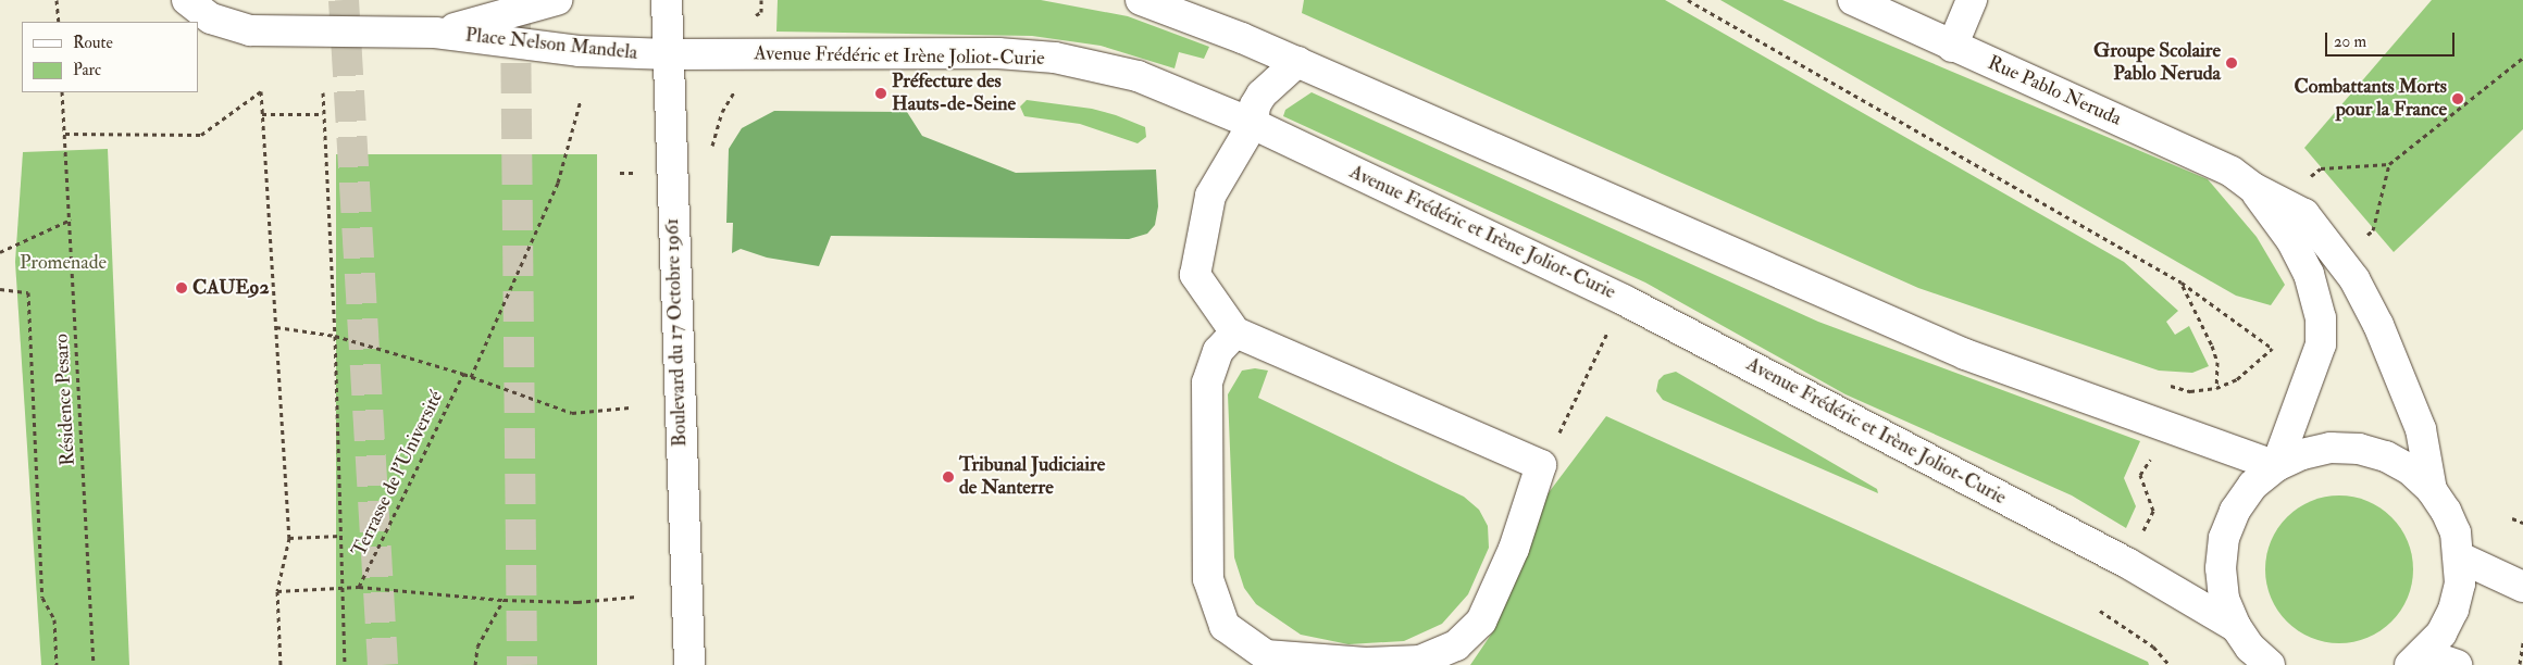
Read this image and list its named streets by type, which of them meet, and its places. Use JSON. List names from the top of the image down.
{
  "streets": {
    "main road": [
      "Place Nelson Mandela",
      "Avenue Frédéric et Irène Joliot-Curie",
      "Rue Pablo Neruda",
      "Boulevard du 17 Octobre 1961"
    ],
    "path": ["Résidence Pesaro", "Terrasse de l'Université"]
  },
  "crossings": [
    ["Place Nelson Mandela", "Avenue Frédéric et Irène Joliot-Curie"],
    ["Place Nelson Mandela", "Boulevard du 17 Octobre 1961"],
    ["Avenue Frédéric et Irène Joliot-Curie", "Boulevard du 17 Octobre 1961"]
  ],
  "parks": ["Promenade"],
  "places": [
    "Groupe Scolaire Pablo Neruda",
    "Préfecture des Hauts-de-Seine",
    "Combattants Morts pour la France",
    "CAUE92",
    "Tribunal Judiciaire de Nanterre"
  ],
  "legend": ["Route", "Parc"],
  "scale_bar": "20 m"
}
